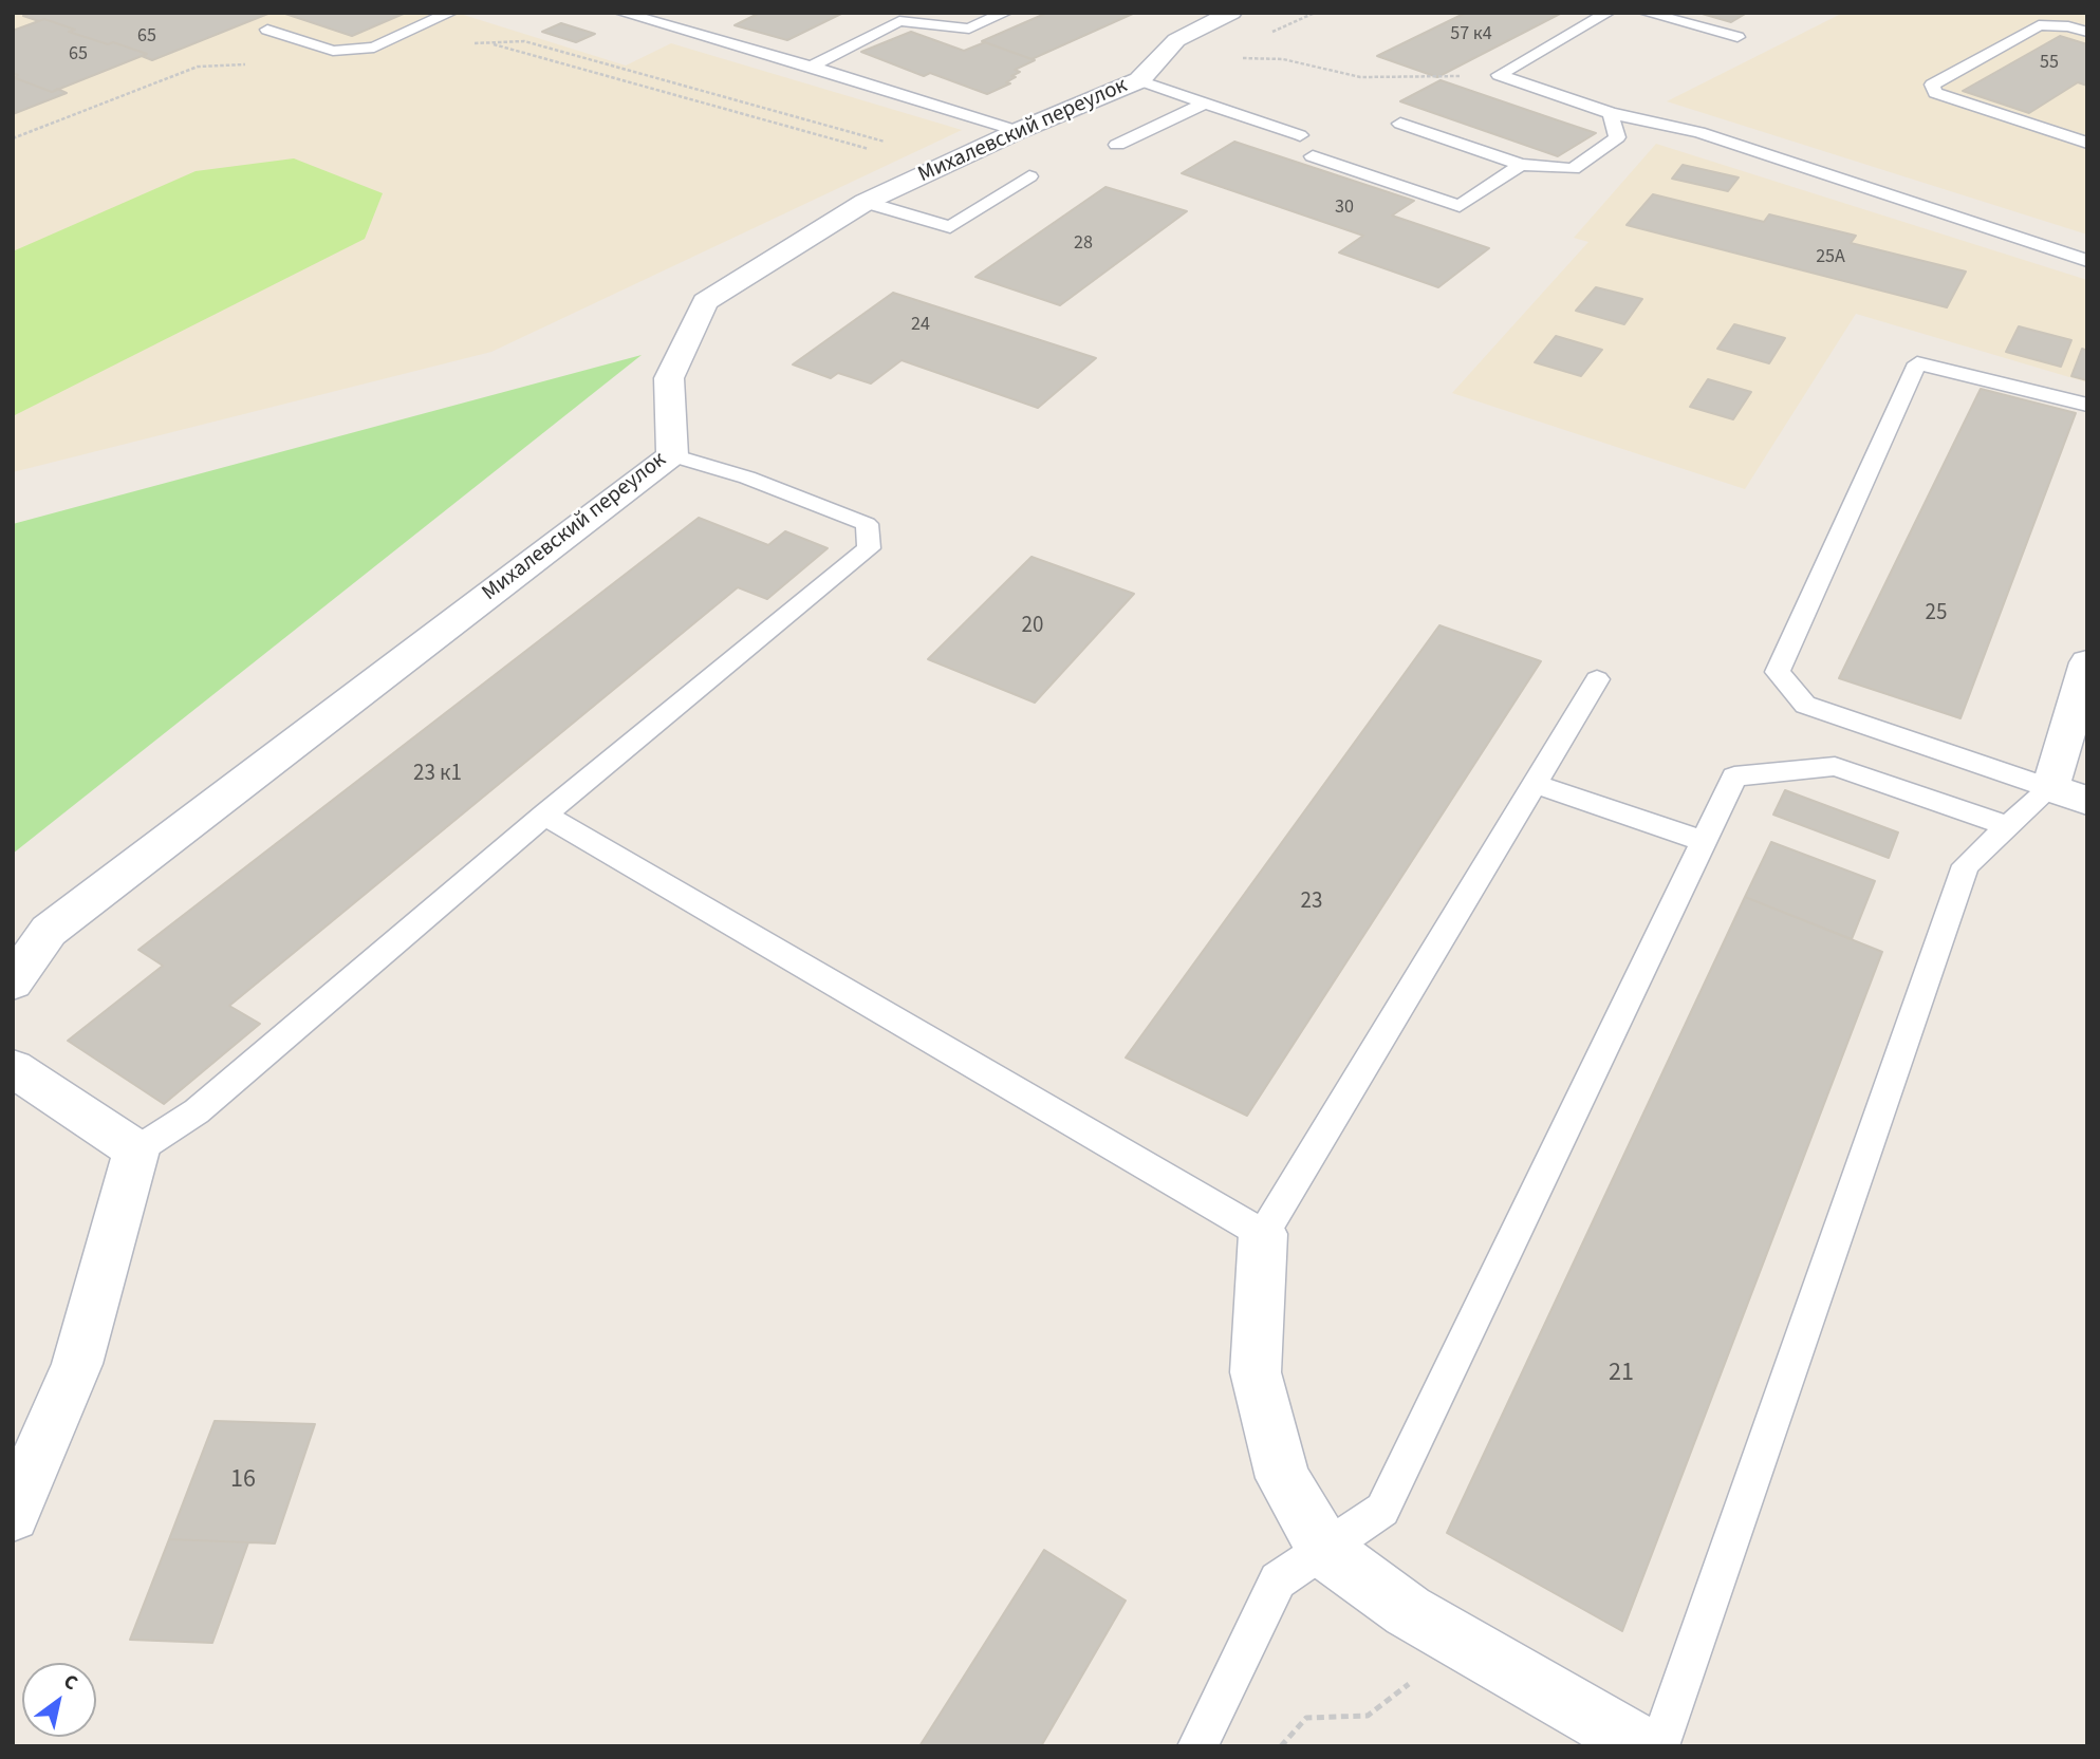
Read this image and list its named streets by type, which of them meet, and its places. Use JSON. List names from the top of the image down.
{
  "streets": {
    "street": ["Михалевский переулок"]
  },
  "house_numbers": [
    "57 к4",
    "65",
    "65",
    "55",
    "30",
    "28",
    "25А",
    "24",
    "25",
    "20",
    "23 к1",
    "23",
    "21",
    "16"
  ],
  "north": "top right"
}
